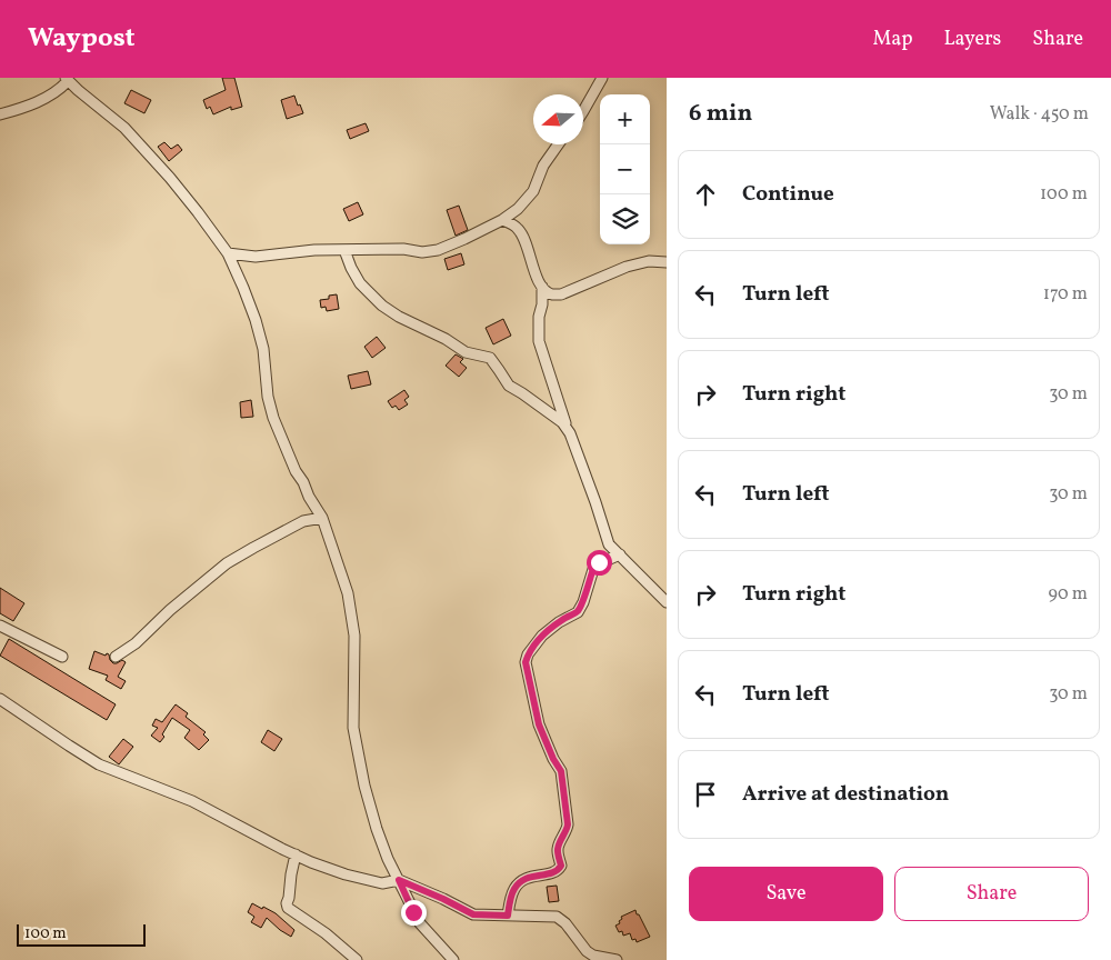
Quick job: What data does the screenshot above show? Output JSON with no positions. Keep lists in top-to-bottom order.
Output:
{
  "scale_bar": "100 m",
  "north": "left",
  "page": {
    "header": "Waypost",
    "nav": ["Map", "Layers", "Share"],
    "heading": ["6 min", "Walk · 450 m"],
    "map_buttons": ["+", "−"],
    "list": [
      ["Continue", "100 m"],
      ["Turn left", "170 m"],
      ["Turn right", "30 m"],
      ["Turn left", "30 m"],
      ["Turn right", "90 m"],
      ["Turn left", "30 m"],
      "Arrive at destination"
    ],
    "buttons": ["Save", "Share"],
    "scale": "100 m"
  }
}
